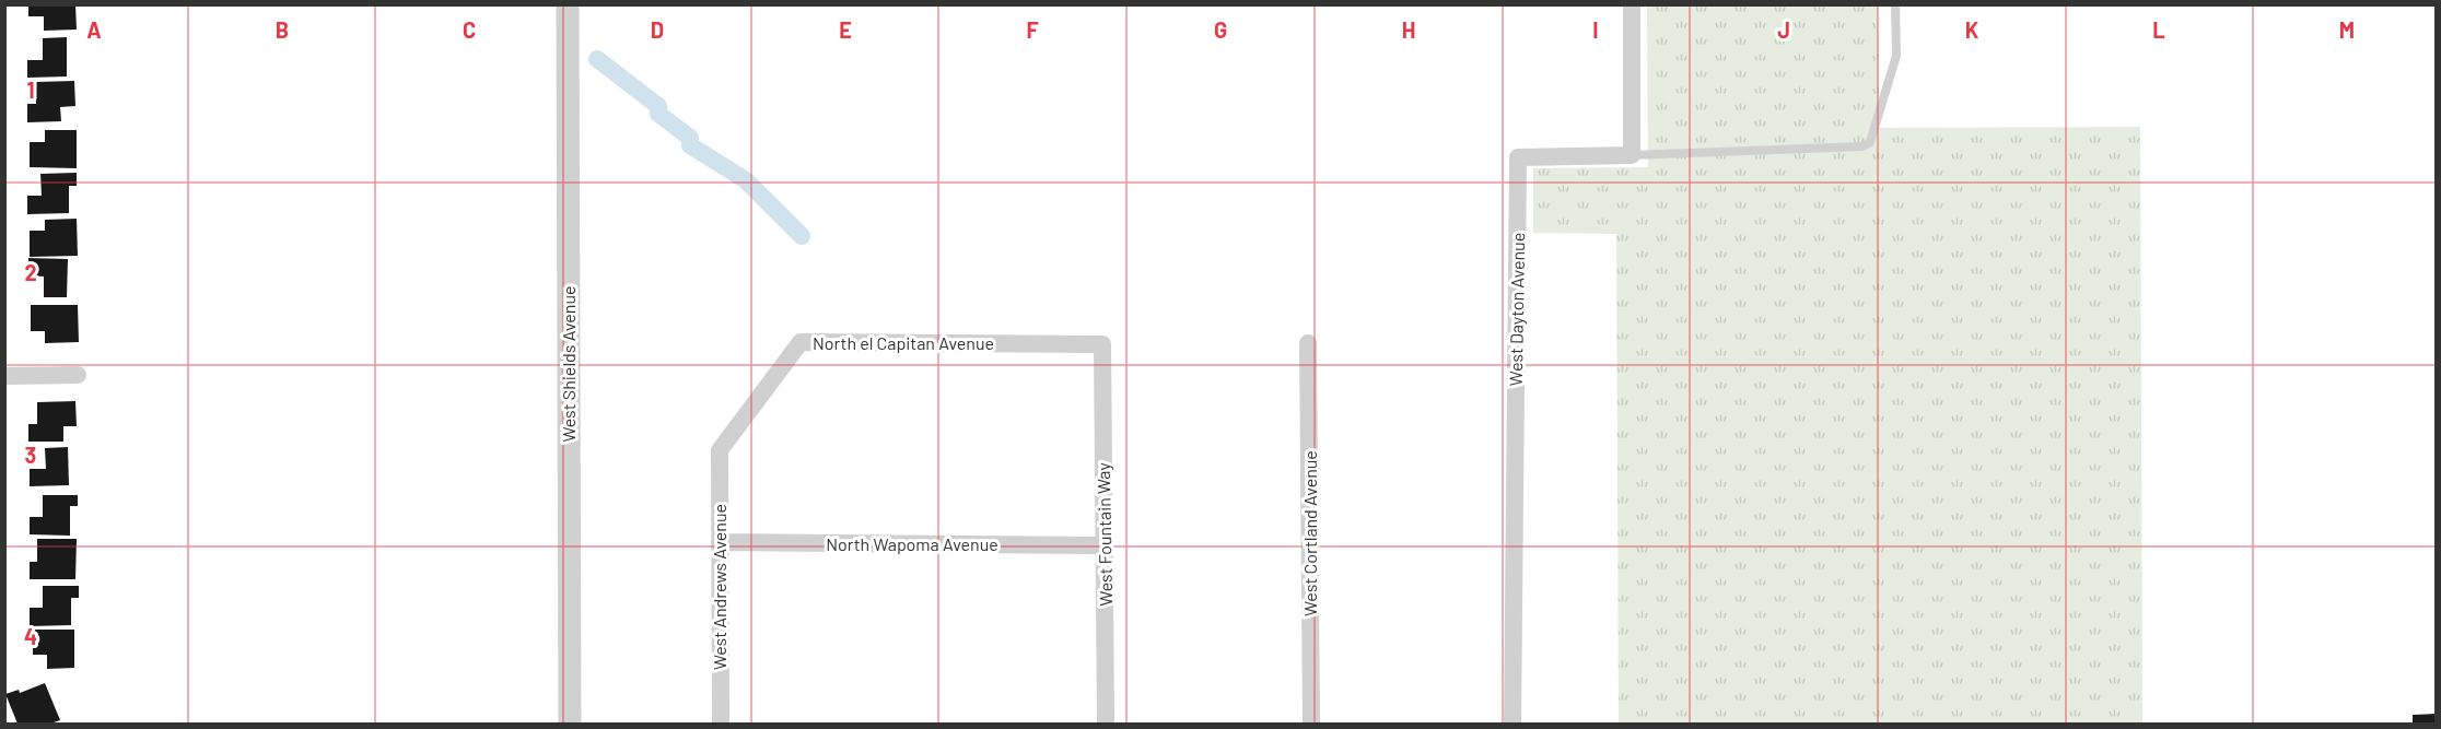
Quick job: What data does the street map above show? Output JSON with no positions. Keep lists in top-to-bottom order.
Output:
{
  "streets": {
    "street": [
      "West Dayton Avenue",
      "North el Capitan Avenue",
      "West Shields Avenue",
      "West Cortland Avenue",
      "West Fountain Way",
      "North Wapoma Avenue",
      "West Andrews Avenue"
    ]
  },
  "crossings": [
    ["North el Capitan Avenue", "West Fountain Way"],
    ["North el Capitan Avenue", "West Andrews Avenue"],
    ["West Fountain Way", "North Wapoma Avenue"],
    ["North Wapoma Avenue", "West Andrews Avenue"]
  ],
  "grid": {
    "columns": [
      "A",
      "B",
      "C",
      "D",
      "E",
      "F",
      "G",
      "H",
      "I",
      "J",
      "K",
      "L",
      "M"
    ],
    "rows": [
      "1",
      "2",
      "3",
      "4"
    ]
  }
}
